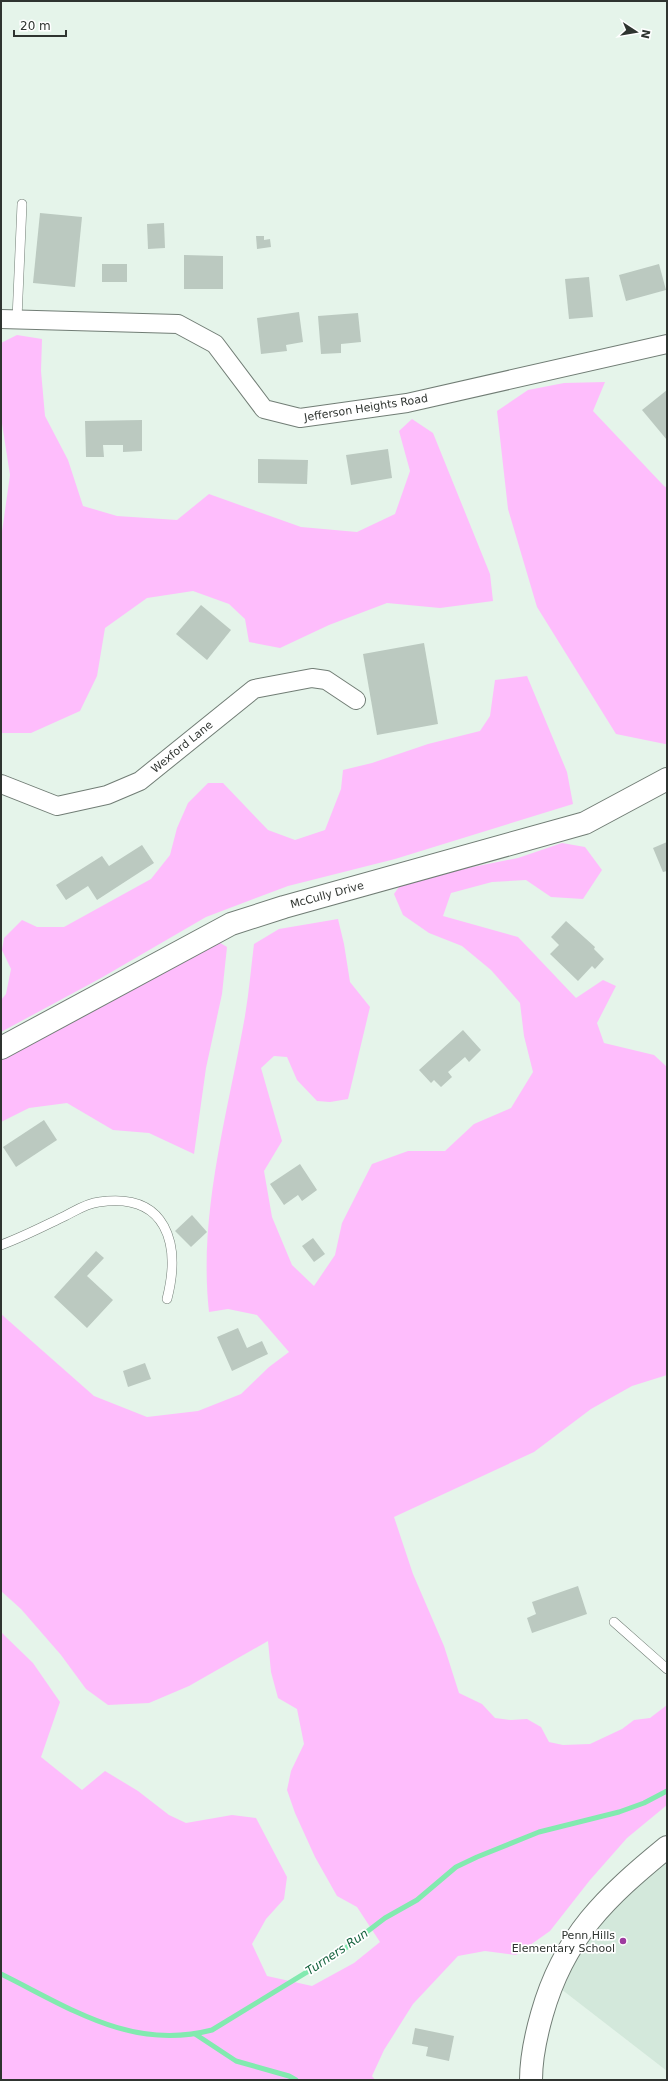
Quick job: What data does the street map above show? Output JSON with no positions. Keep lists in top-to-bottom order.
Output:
{
  "streets": {
    "street": ["Jefferson Heights Road", "Wexford Lane", "McCully Drive"]
  },
  "water": ["Turners Run"],
  "places": ["Penn Hills Elementary School"],
  "scale_bar": "20 m",
  "north": "right"
}
